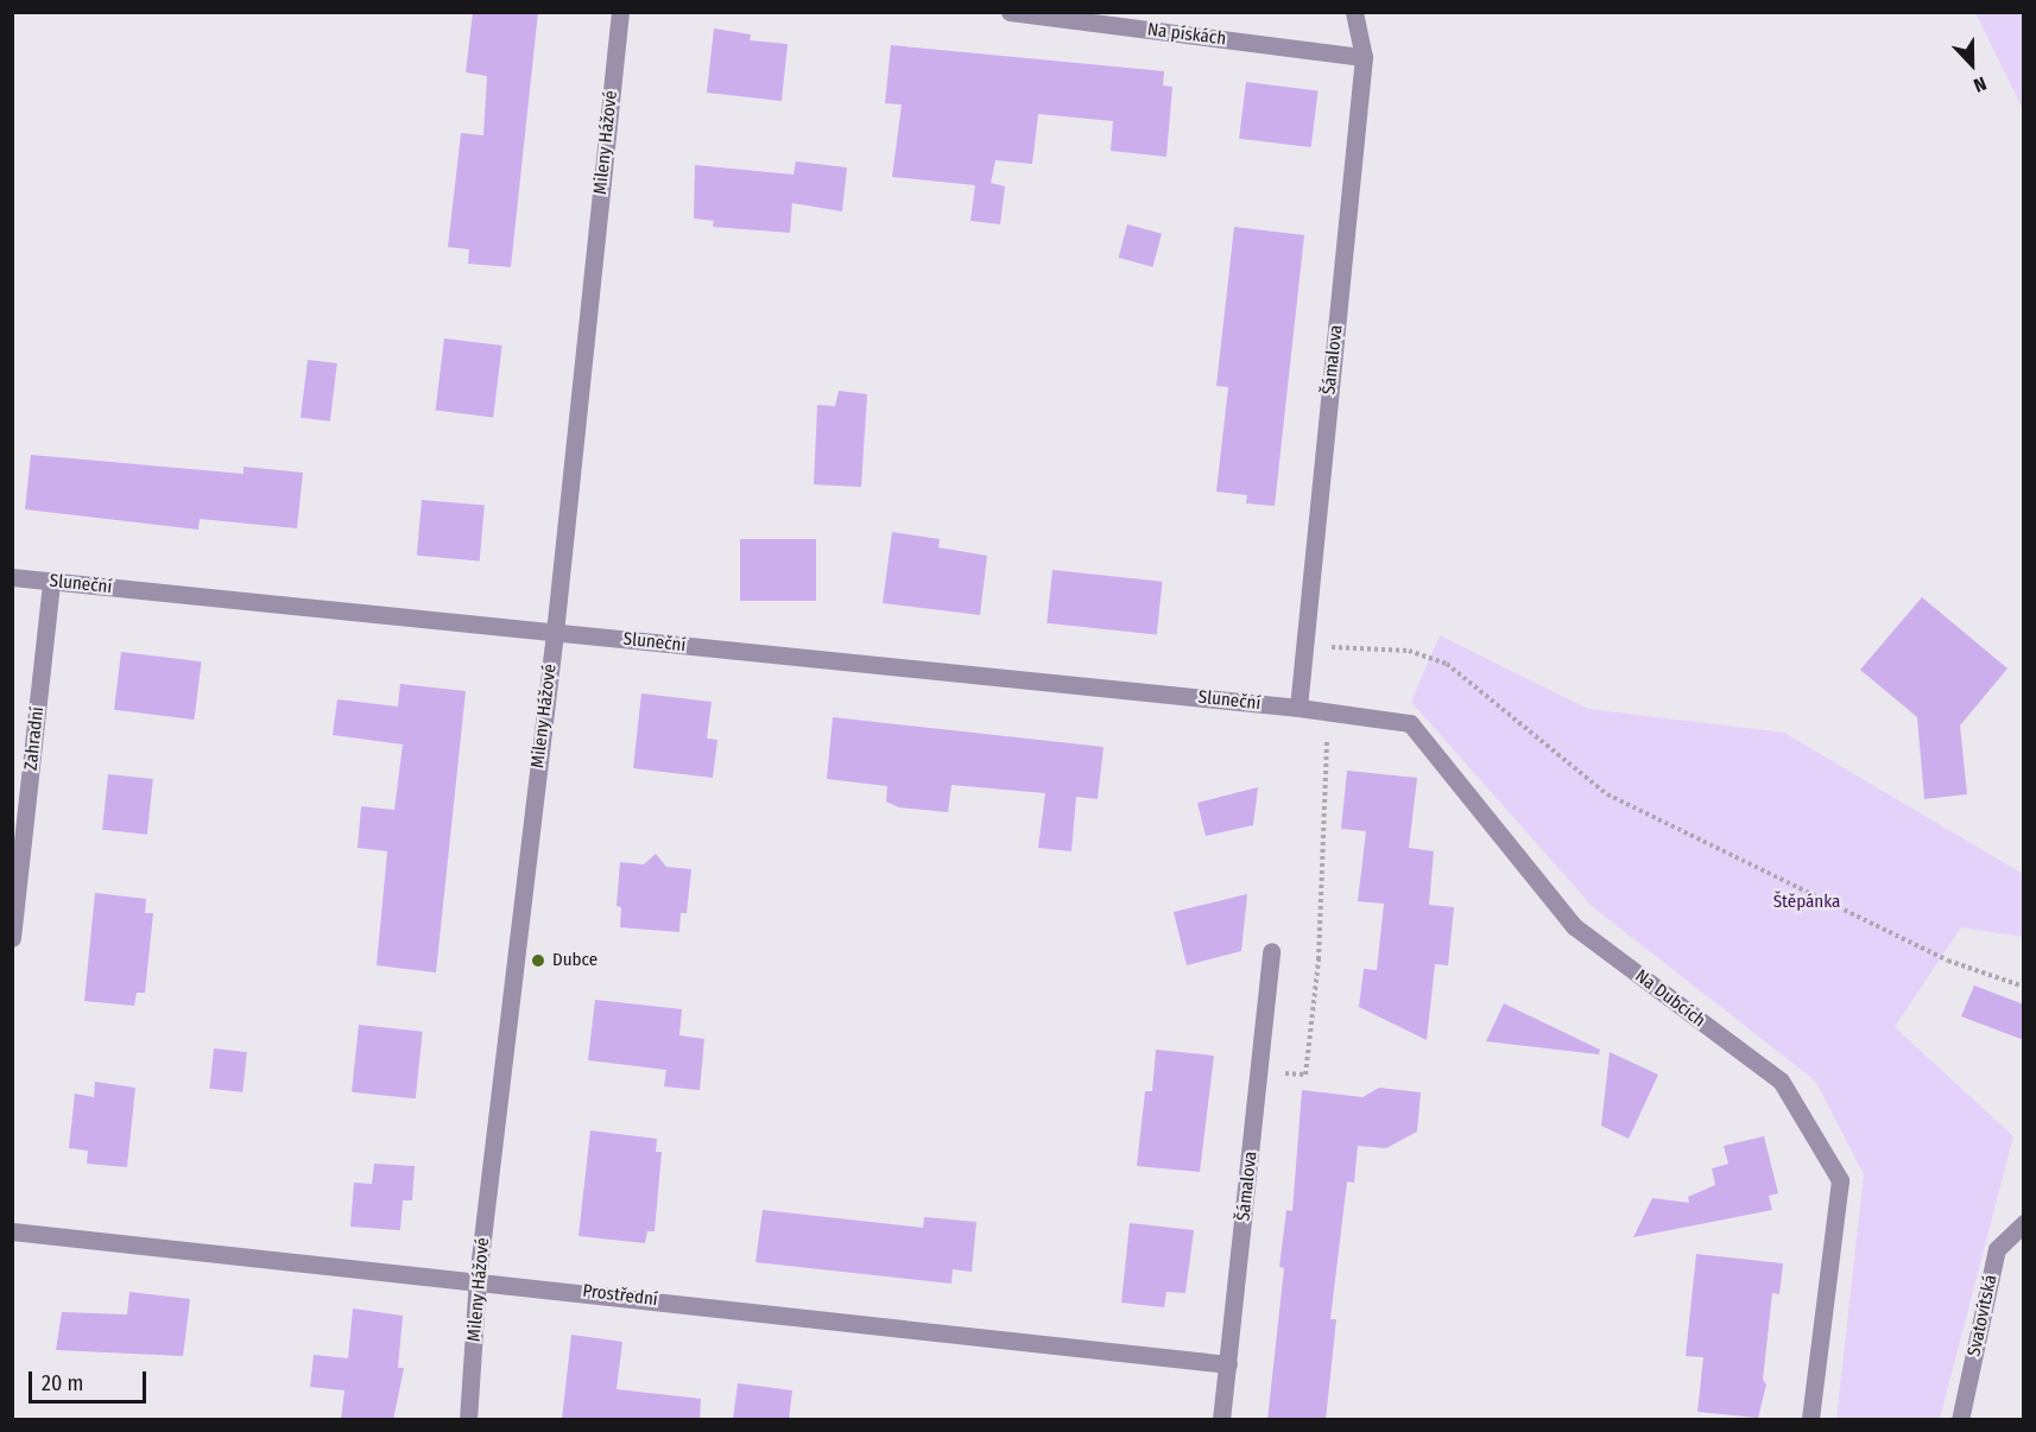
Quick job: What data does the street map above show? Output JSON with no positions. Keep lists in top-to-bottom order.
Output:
{
  "streets": {
    "street": [
      "Na pískách",
      "Mileny Hážové",
      "Šámalova",
      "Sluneční",
      "Zahradní",
      "Na Dubcích",
      "Prostřední",
      "Svatovítská"
    ]
  },
  "crossings": [
    ["Na pískách", "Šámalova"],
    ["Mileny Hážové", "Sluneční"],
    ["Mileny Hážové", "Prostřední"],
    ["Šámalova", "Sluneční"],
    ["Šámalova", "Na Dubcích"],
    ["Šámalova", "Prostřední"],
    ["Sluneční", "Zahradní"],
    ["Sluneční", "Na Dubcích"]
  ],
  "parks": ["Štěpánka"],
  "places": ["Dubce"],
  "scale_bar": "20 m",
  "north": "bottom"
}
